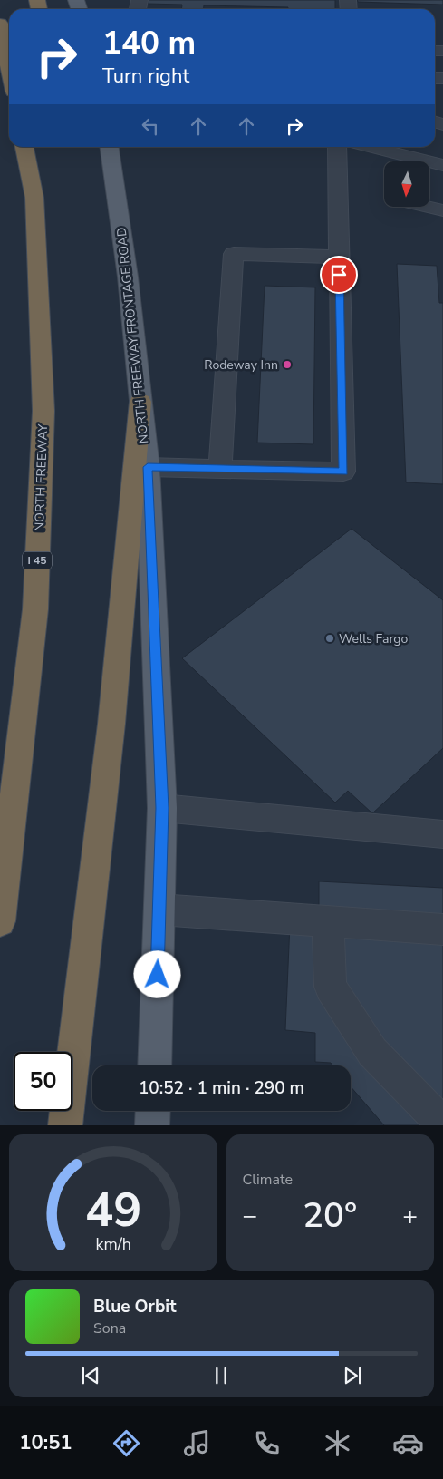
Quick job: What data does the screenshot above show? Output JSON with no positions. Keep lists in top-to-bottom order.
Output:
{
  "streets": {
    "highway": ["NORTH FREEWAY", "I 45"],
    "main road": ["NORTH FREEWAY FRONTAGE ROAD"]
  },
  "places": ["Rodeway Inn", "Wells Fargo"],
  "north": "bottom",
  "page": {
    "turn": ["140 m", "Turn right"],
    "limit": "50",
    "trip": "10:52 · 1 min · 290 m",
    "tile": "Climate",
    "heat": ["−", "20°", "+"],
    "song": ["Blue Orbit", "Sona"],
    "tabs": "10:51",
    "gauge": ["49", "km/h"]
  }
}
